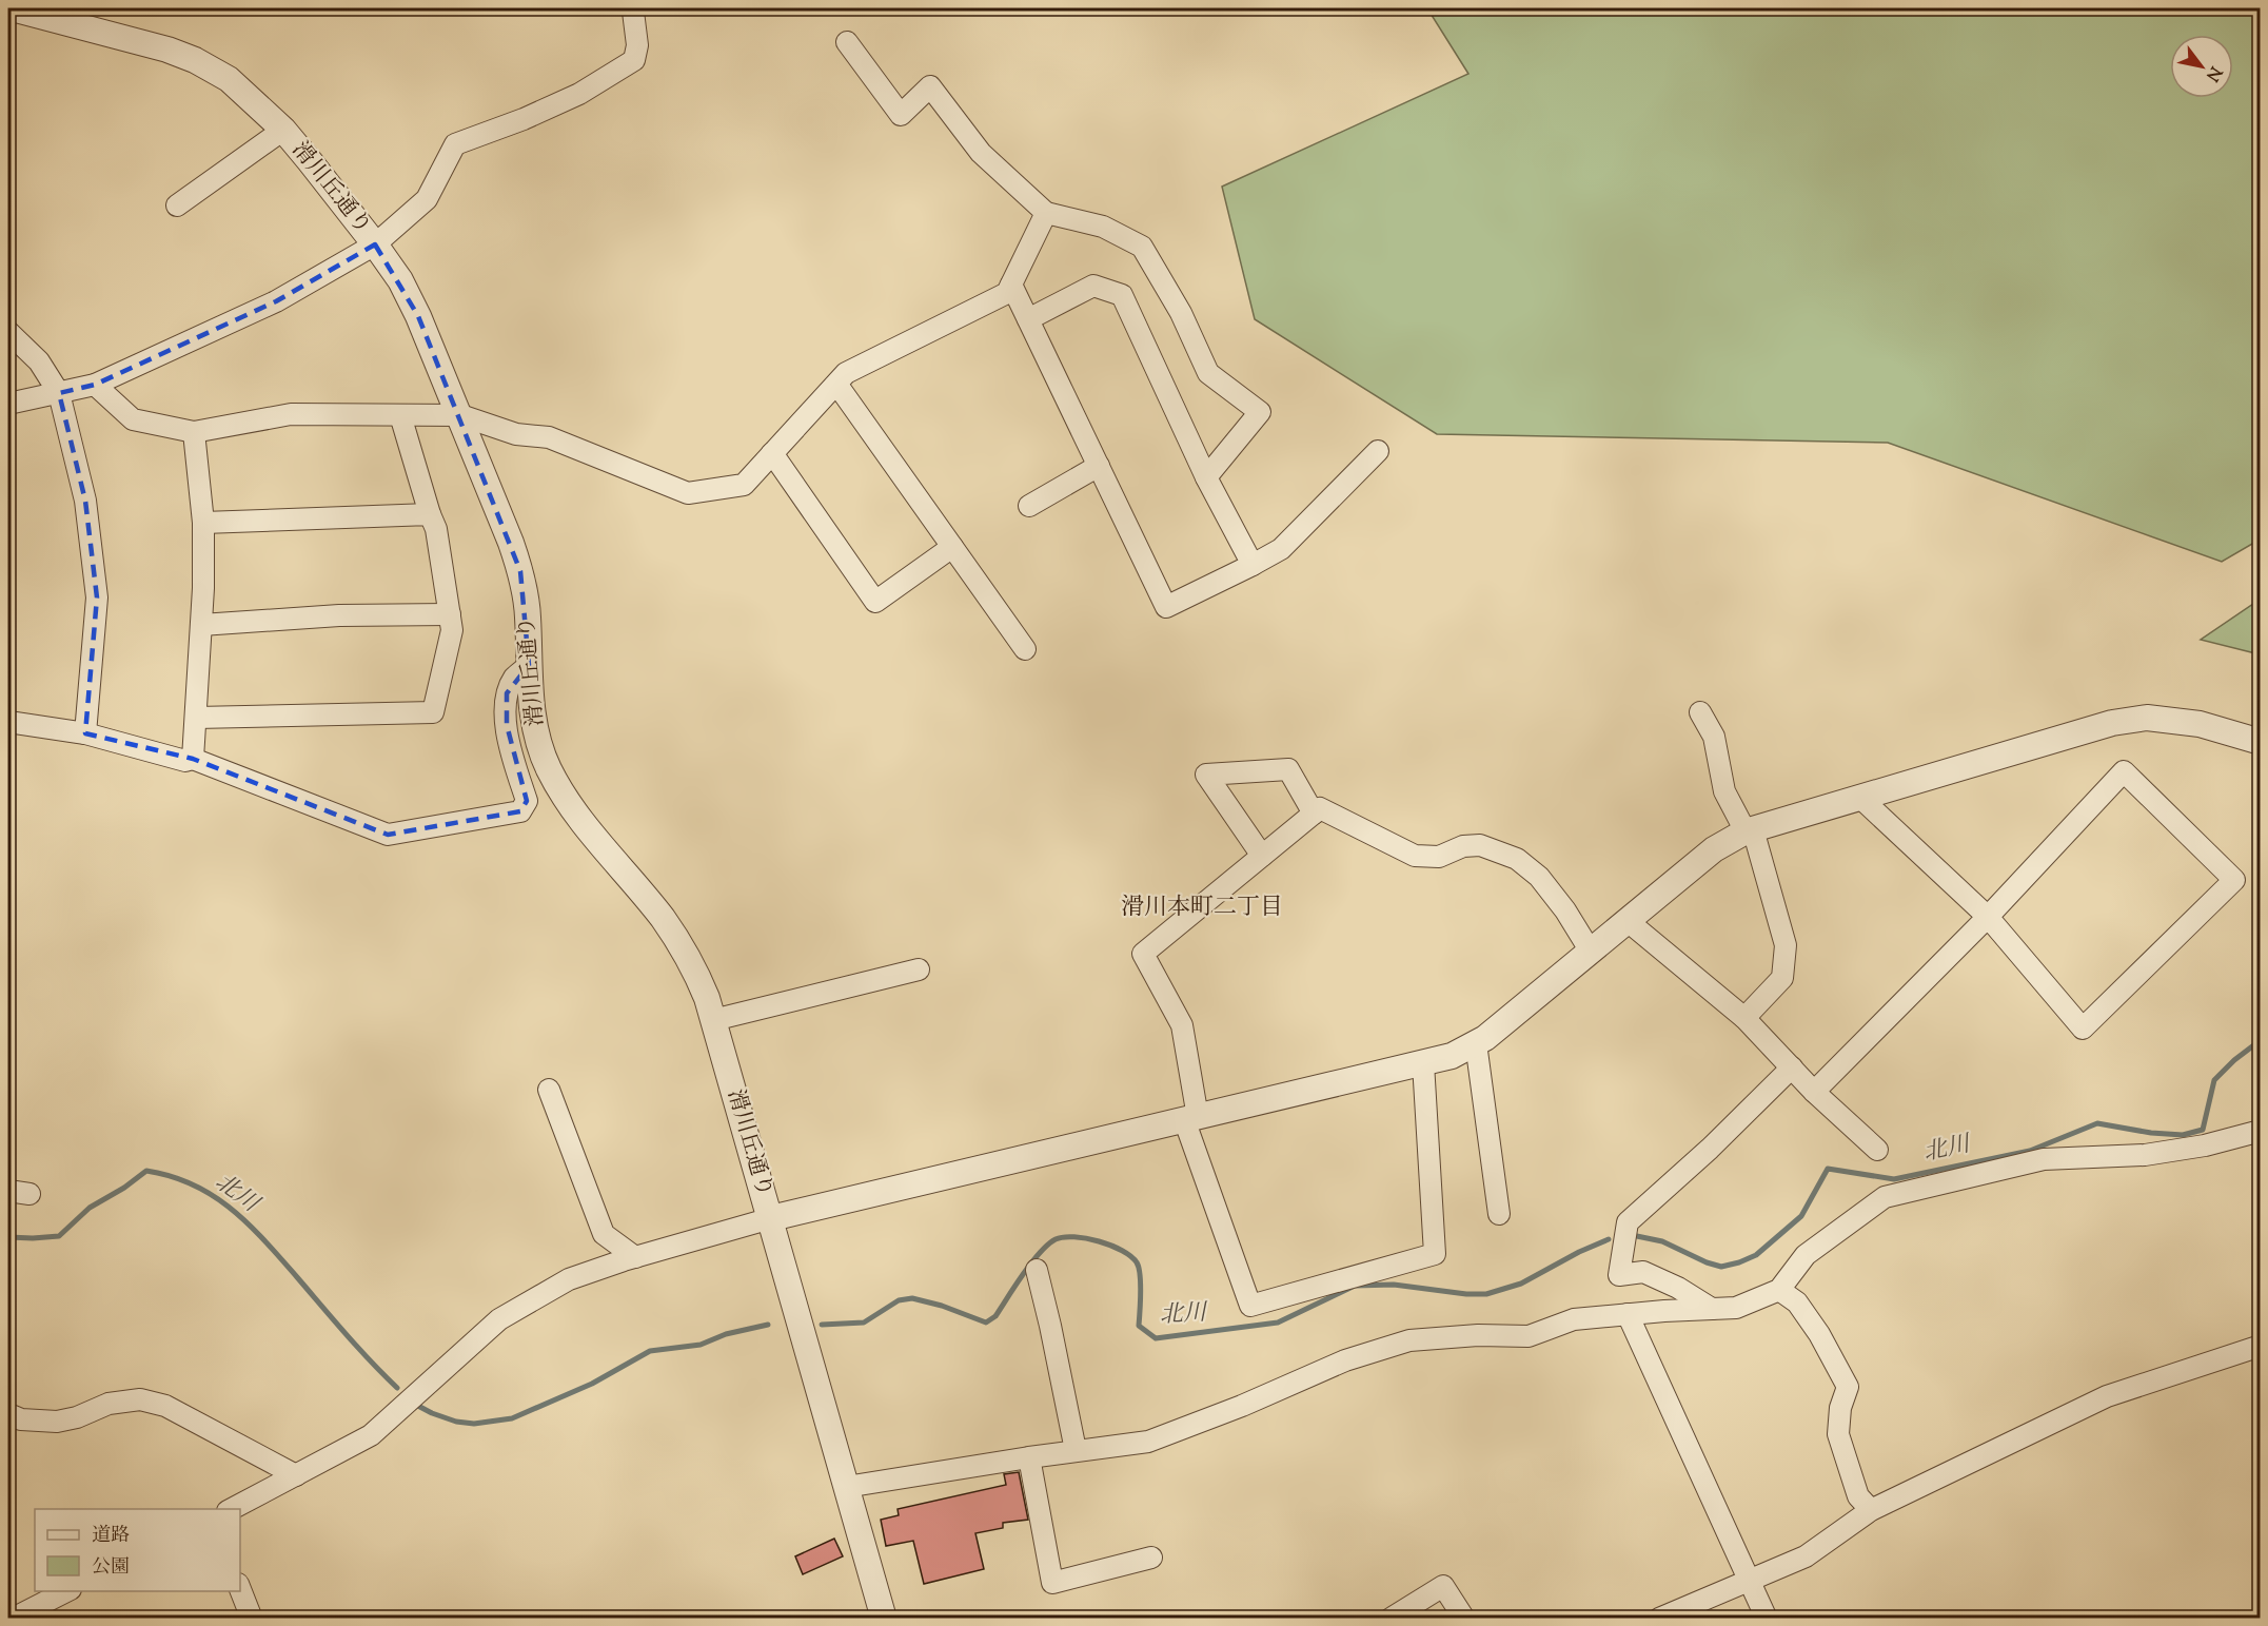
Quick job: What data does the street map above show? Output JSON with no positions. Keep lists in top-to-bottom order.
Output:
{
  "streets": {
    "street": ["滑川丘通り"]
  },
  "districts": ["滑川本町二丁目"],
  "water": ["北川"],
  "legend": ["道路", "公園"],
  "north": "bottom right"
}
